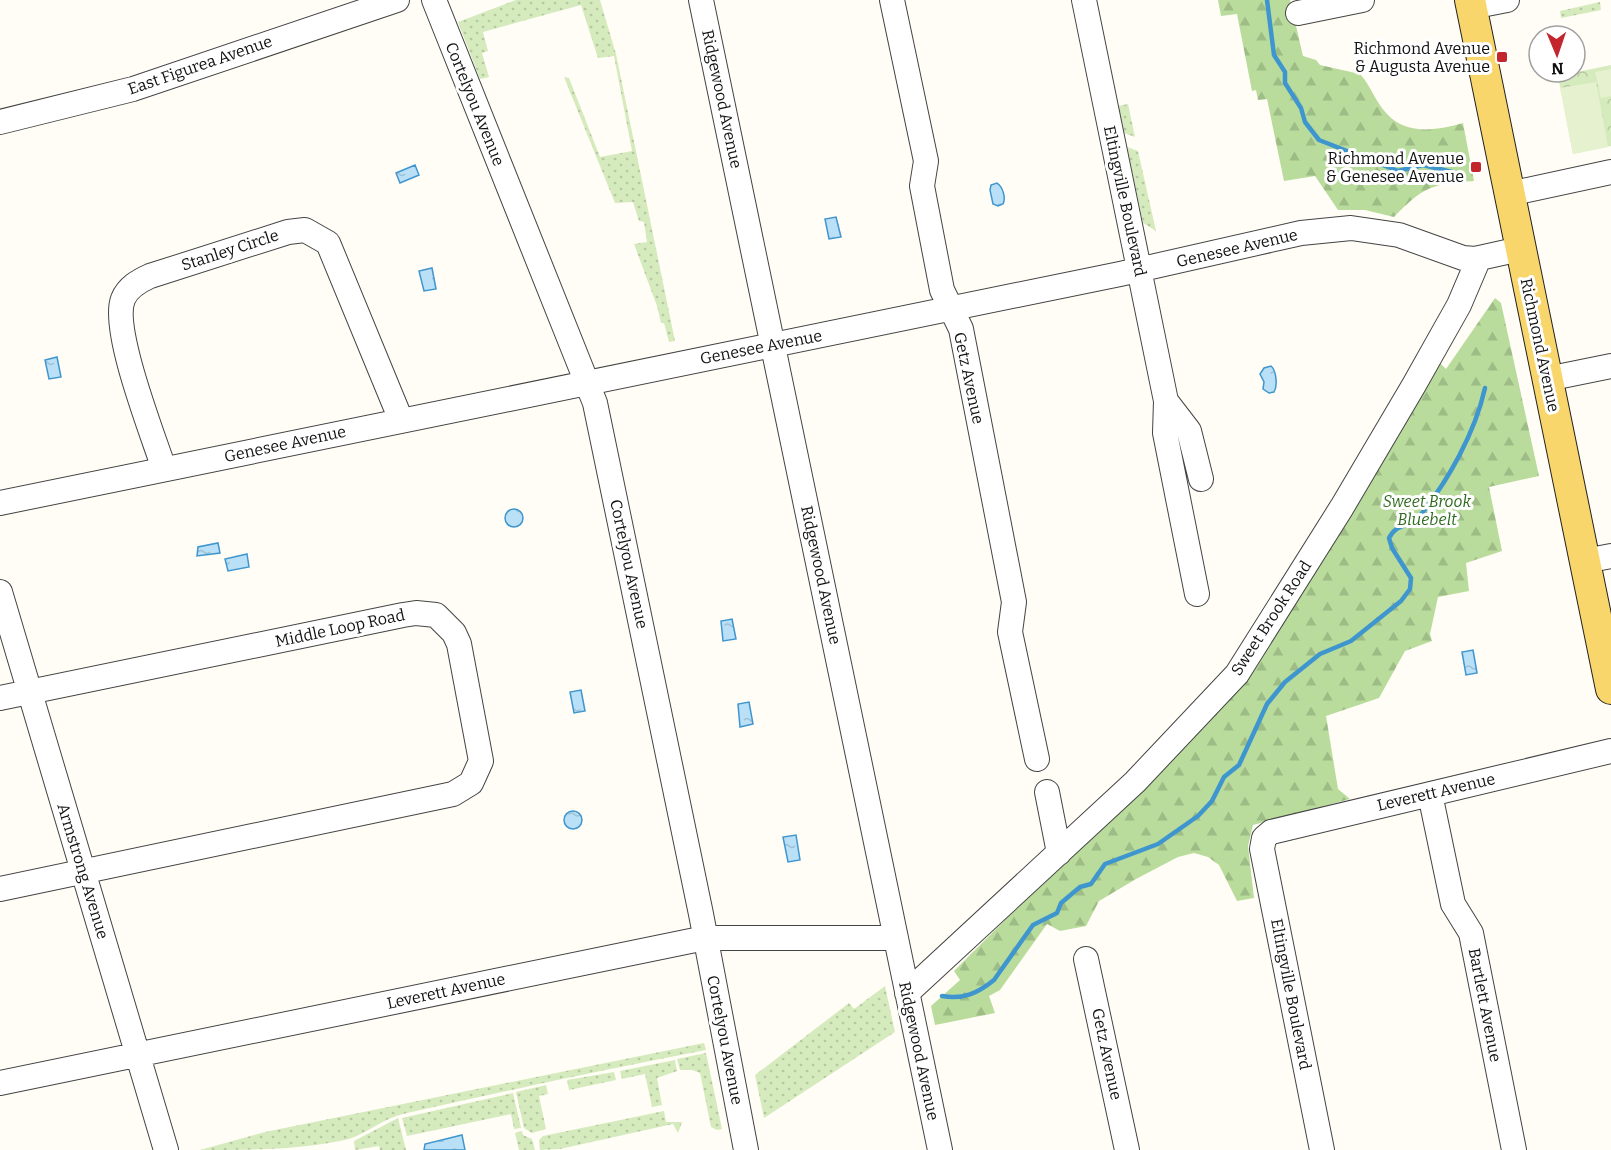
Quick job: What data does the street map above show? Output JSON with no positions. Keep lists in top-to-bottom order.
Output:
{
  "streets": {
    "main road": ["Richmond Avenue"],
    "street": [
      "East Figurea Avenue",
      "Ridgewood Avenue",
      "Cortelyou Avenue",
      "Eltingville Boulevard",
      "Genesee Avenue",
      "Stanley Circle",
      "Getz Avenue",
      "Sweet Brook Road",
      "Middle Loop Road",
      "Leverett Avenue",
      "Armstrong Avenue",
      "Bartlett Avenue"
    ]
  },
  "crossings": [
    ["Ridgewood Avenue", "Genesee Avenue"],
    ["Ridgewood Avenue", "Sweet Brook Road"],
    ["Ridgewood Avenue", "Leverett Avenue"],
    ["Cortelyou Avenue", "Genesee Avenue"],
    ["Cortelyou Avenue", "Leverett Avenue"],
    ["Eltingville Boulevard", "Genesee Avenue"],
    ["Eltingville Boulevard", "Leverett Avenue"],
    ["Genesee Avenue", "Stanley Circle"],
    ["Genesee Avenue", "Richmond Avenue"],
    ["Genesee Avenue", "Getz Avenue"],
    ["Genesee Avenue", "Sweet Brook Road"],
    ["Middle Loop Road", "Armstrong Avenue"],
    ["Leverett Avenue", "Armstrong Avenue"],
    ["Leverett Avenue", "Bartlett Avenue"]
  ],
  "parks": ["Sweet Brook Bluebelt"],
  "places": {
    "transit": ["Richmond Avenue & Augusta Avenue", "Richmond Avenue & Genesee Avenue"]
  },
  "north": "bottom"
}
